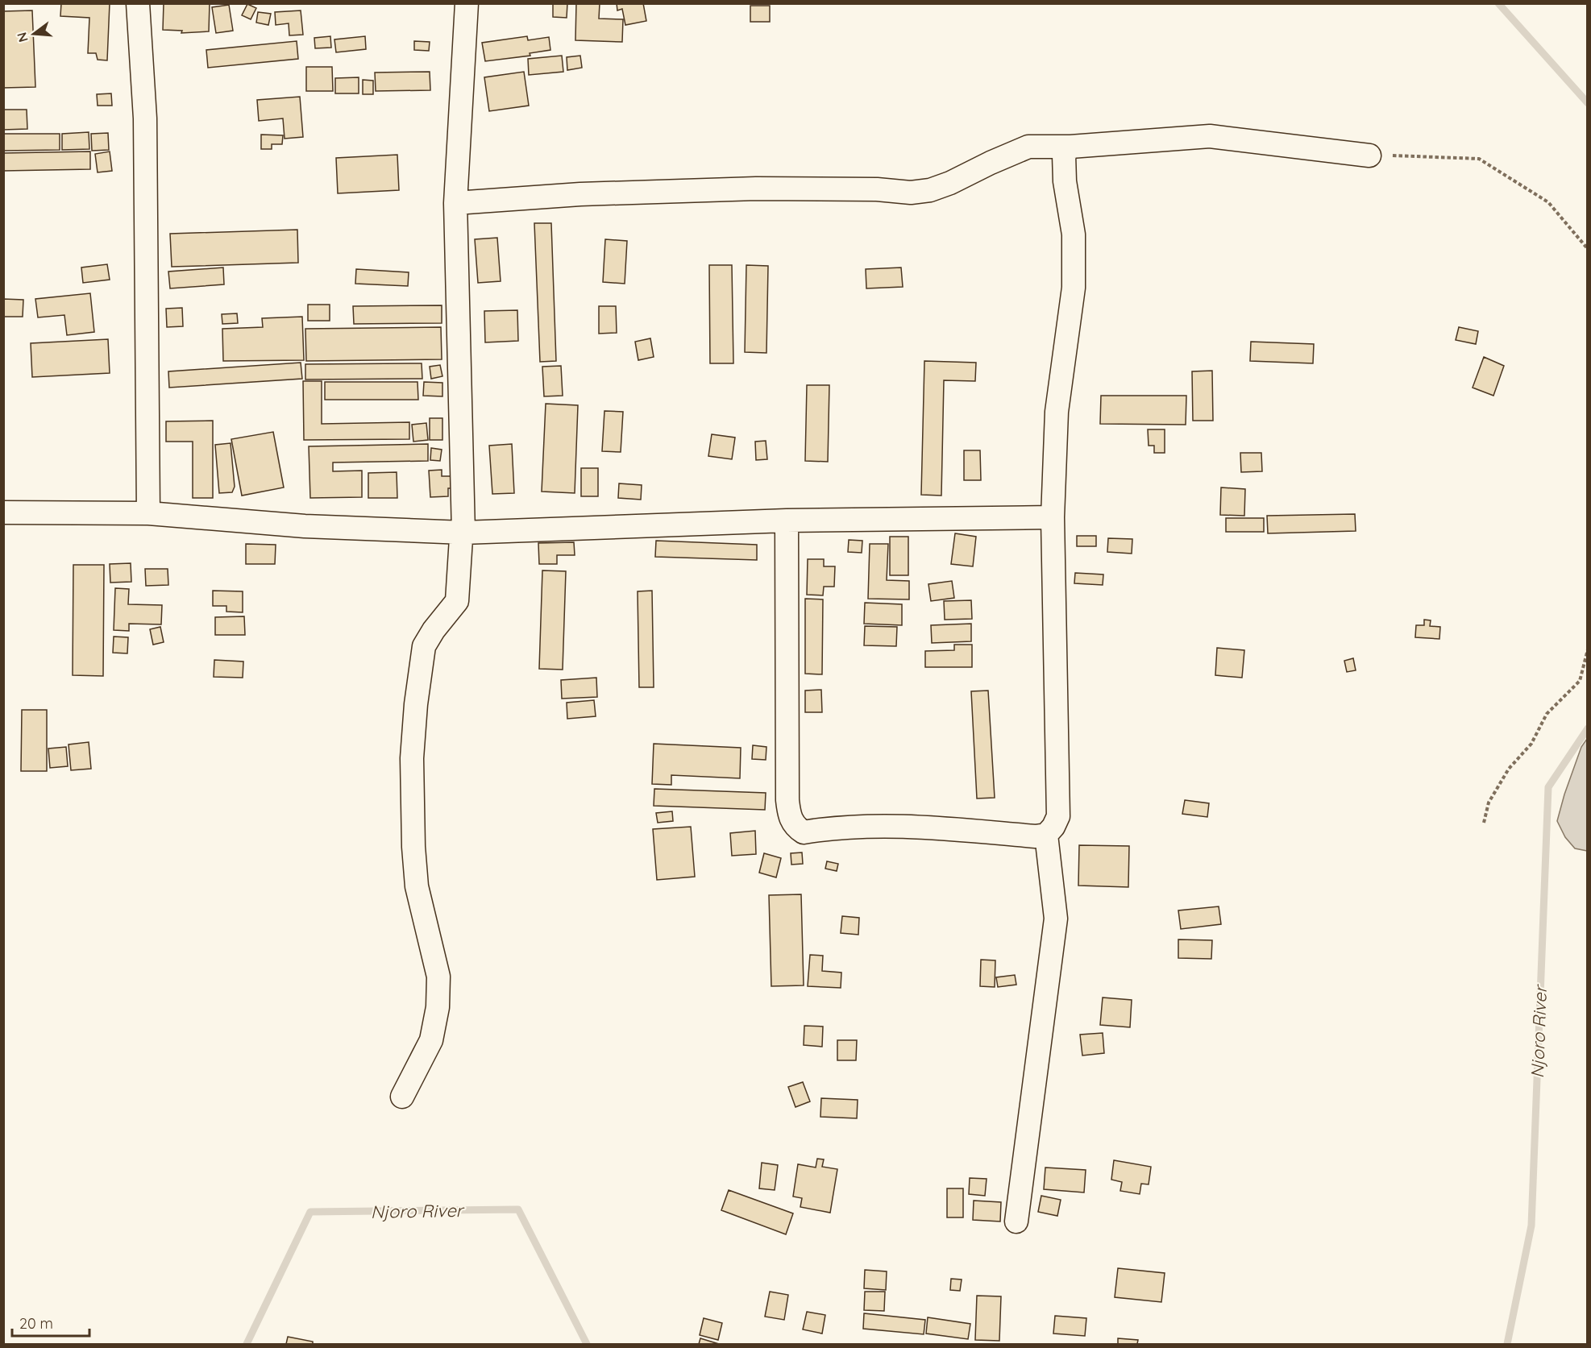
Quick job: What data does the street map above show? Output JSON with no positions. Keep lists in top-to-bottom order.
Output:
{
  "water": ["Njoro River"],
  "scale_bar": "20 m",
  "north": "left"
}
